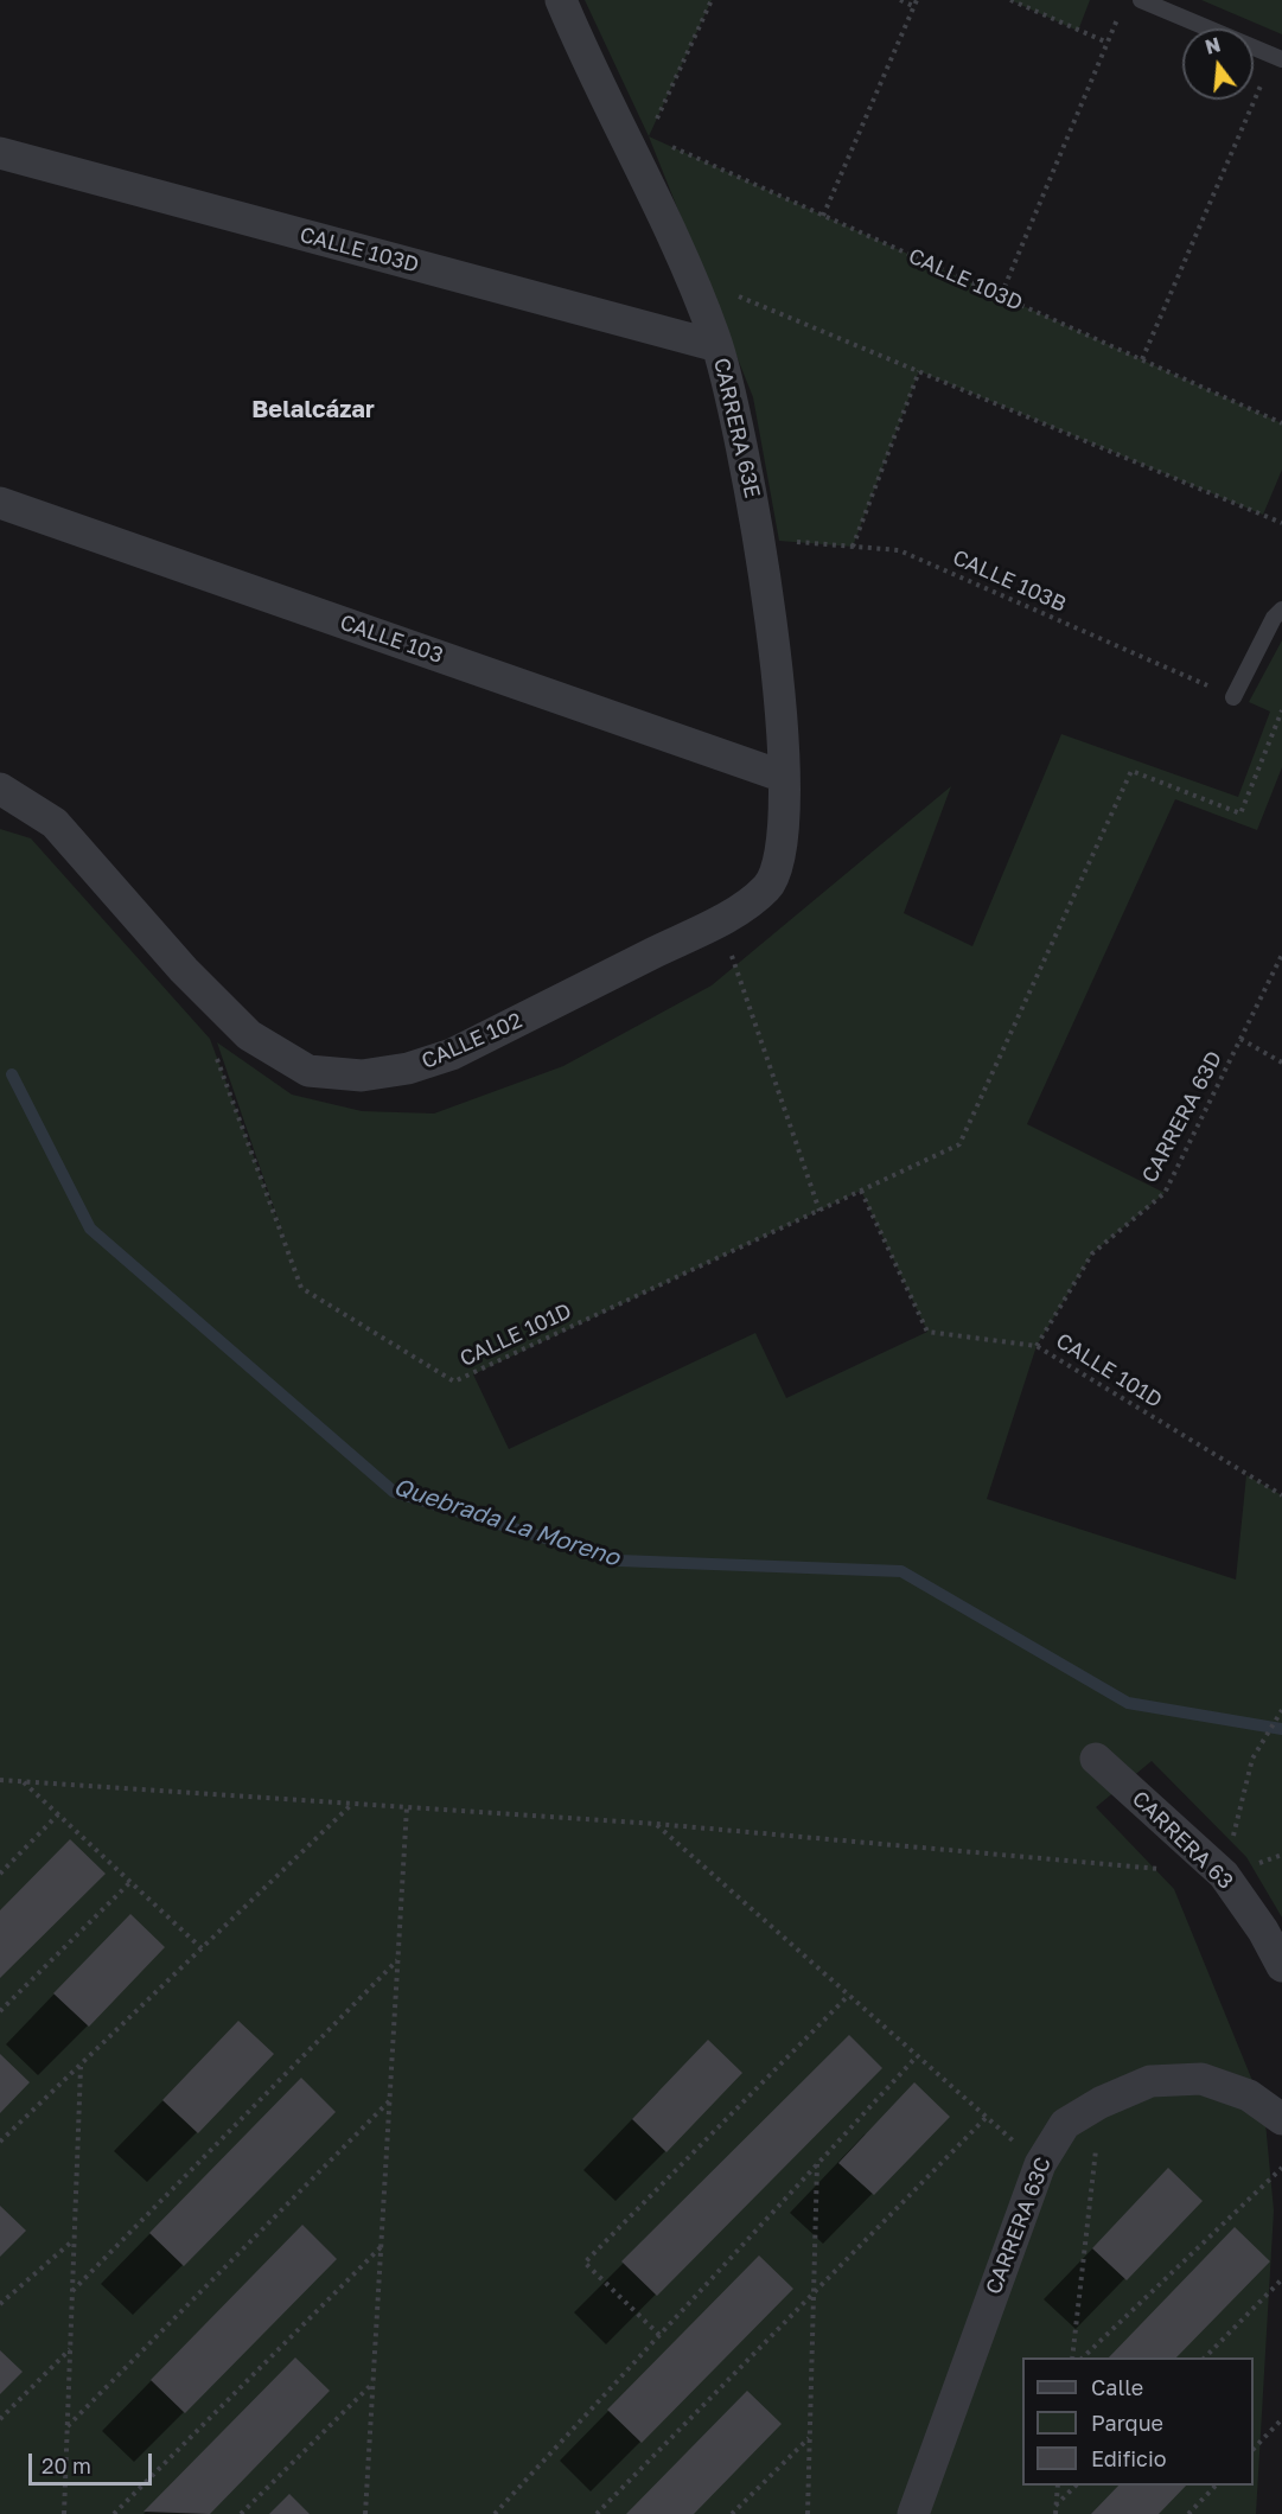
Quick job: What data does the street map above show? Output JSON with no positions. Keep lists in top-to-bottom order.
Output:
{
  "streets": {
    "street": [
      "CALLE 103D",
      "CARRERA 63E",
      "CALLE 103",
      "CALLE 102",
      "CARRERA 63",
      "CARRERA 63C"
    ],
    "path": ["CALLE 103B", "CARRERA 63D", "CALLE 101D"]
  },
  "crossings": [
    ["CALLE 103D", "CARRERA 63E"],
    ["CARRERA 63E", "CALLE 103B"],
    ["CARRERA 63E", "CALLE 103"],
    ["CARRERA 63E", "CALLE 102"],
    ["CARRERA 63D", "CALLE 101D"]
  ],
  "districts": ["Belalcázar"],
  "water": ["Quebrada La Moreno"],
  "legend": ["Calle", "Parque", "Edificio"],
  "scale_bar": "20 m",
  "north": "top"
}
